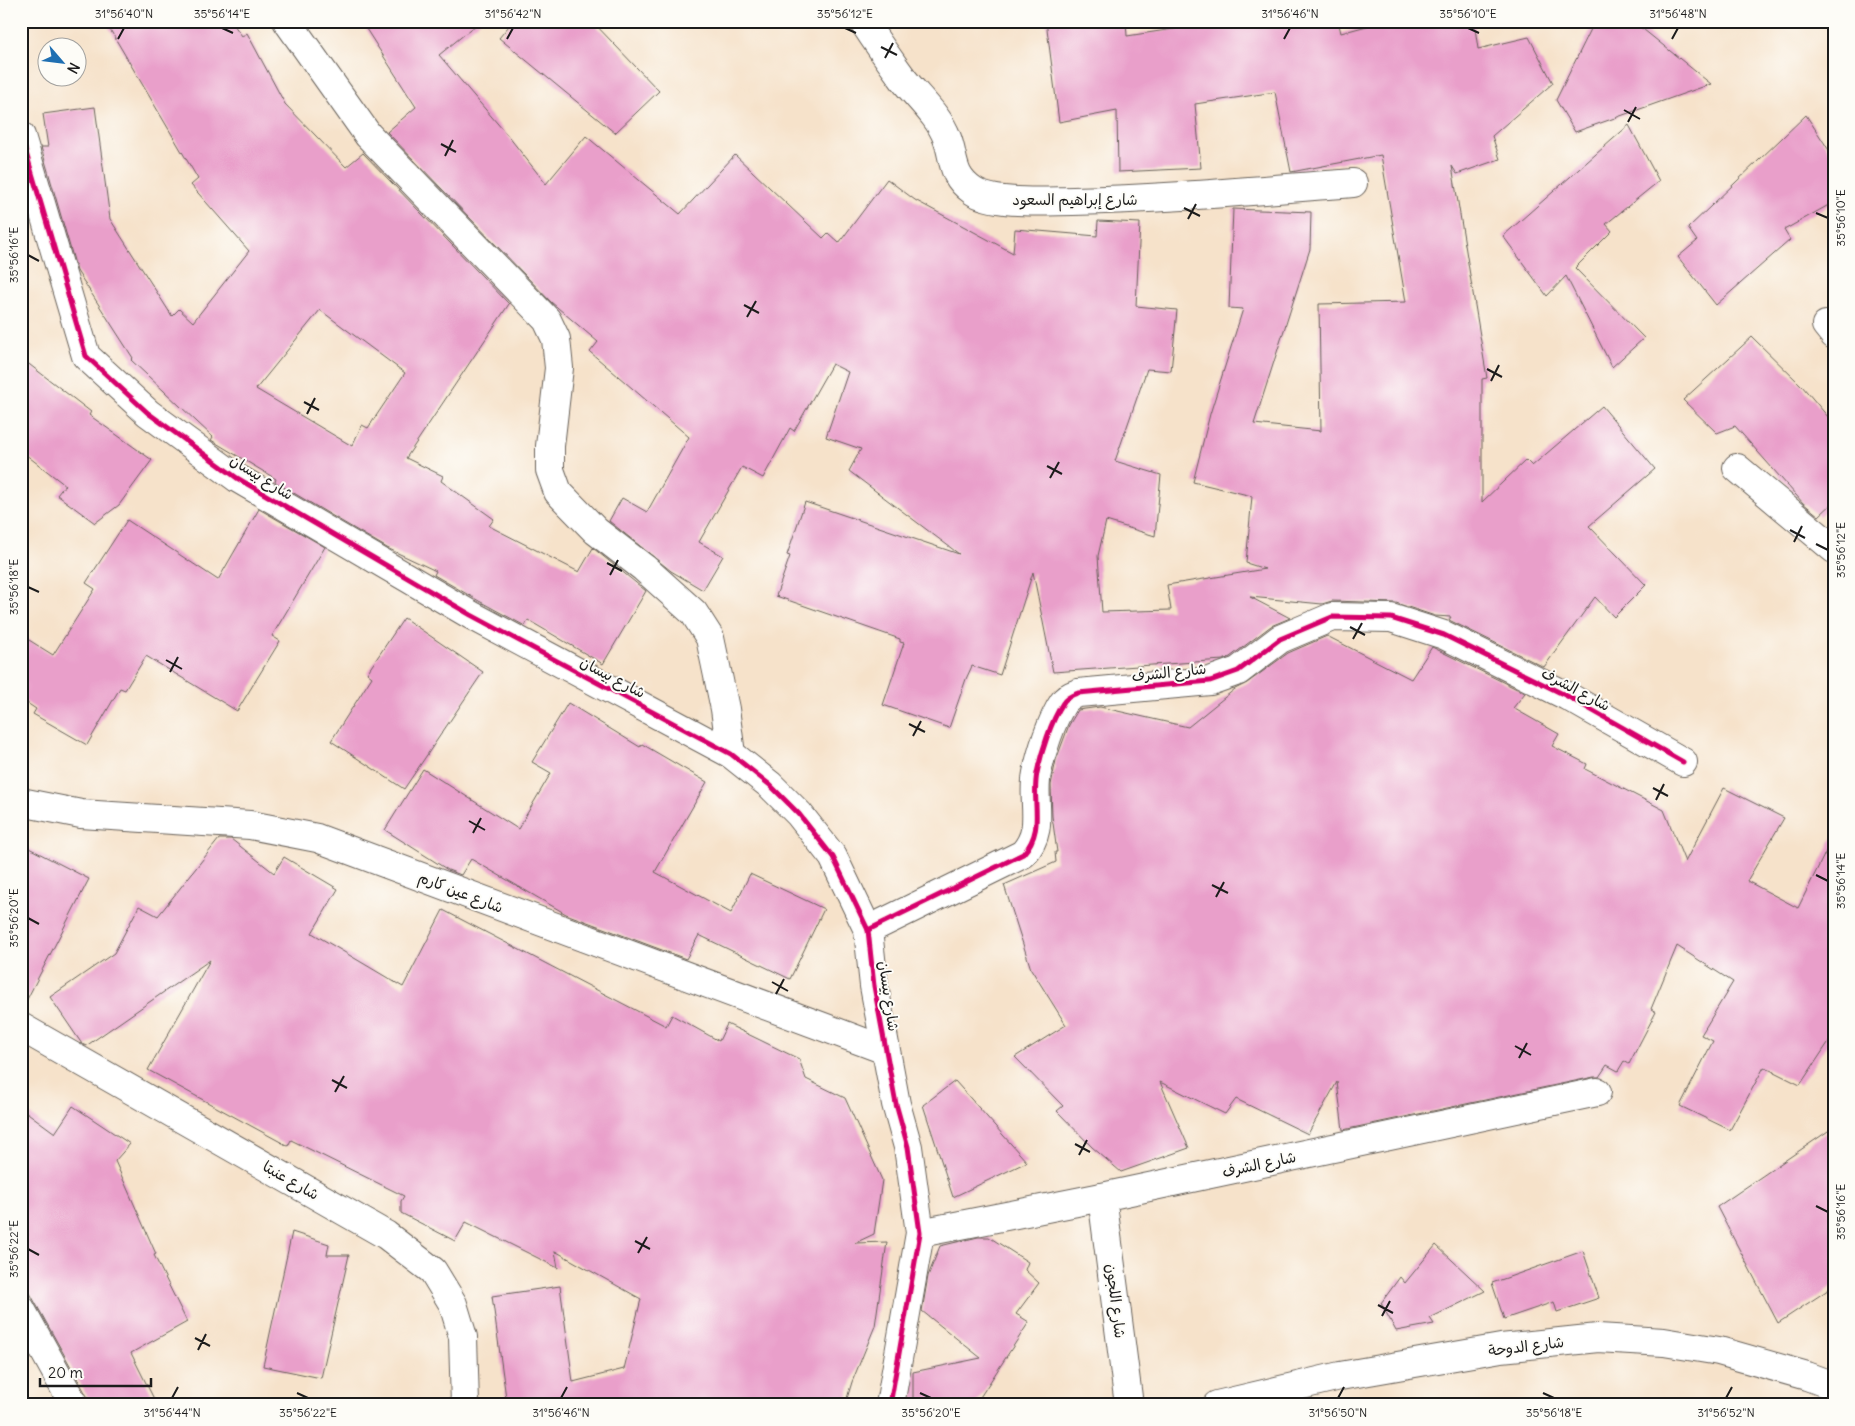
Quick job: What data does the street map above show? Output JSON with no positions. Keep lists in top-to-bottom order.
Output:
{
  "streets": {
    "street": [
      "شارع إبراهيم السعود",
      "شارع بيسان",
      "شارع الشرف",
      "شارع عين كارم",
      "شارع عنبتا",
      "شارع اللجون",
      "شارع الدوحة"
    ]
  },
  "crossings": [
    ["شارع بيسان", "شارع الشرف"],
    ["شارع بيسان", "شارع عين كارم"],
    ["شارع الشرف", "شارع اللجون"]
  ],
  "scale_bar": "20 m",
  "north": "bottom right",
  "coordinates": [
    "31°56'40\"N",
    "35°56'14\"E",
    "31°56'42\"N",
    "35°56'12\"E",
    "31°56'46\"N",
    "35°56'10\"E",
    "31°56'48\"N",
    "35°56'16\"E",
    "35°56'18\"E",
    "35°56'20\"E",
    "35°56'22\"E",
    "31°56'44\"N",
    "31°56'50\"N",
    "31°56'52\"N"
  ]
}
